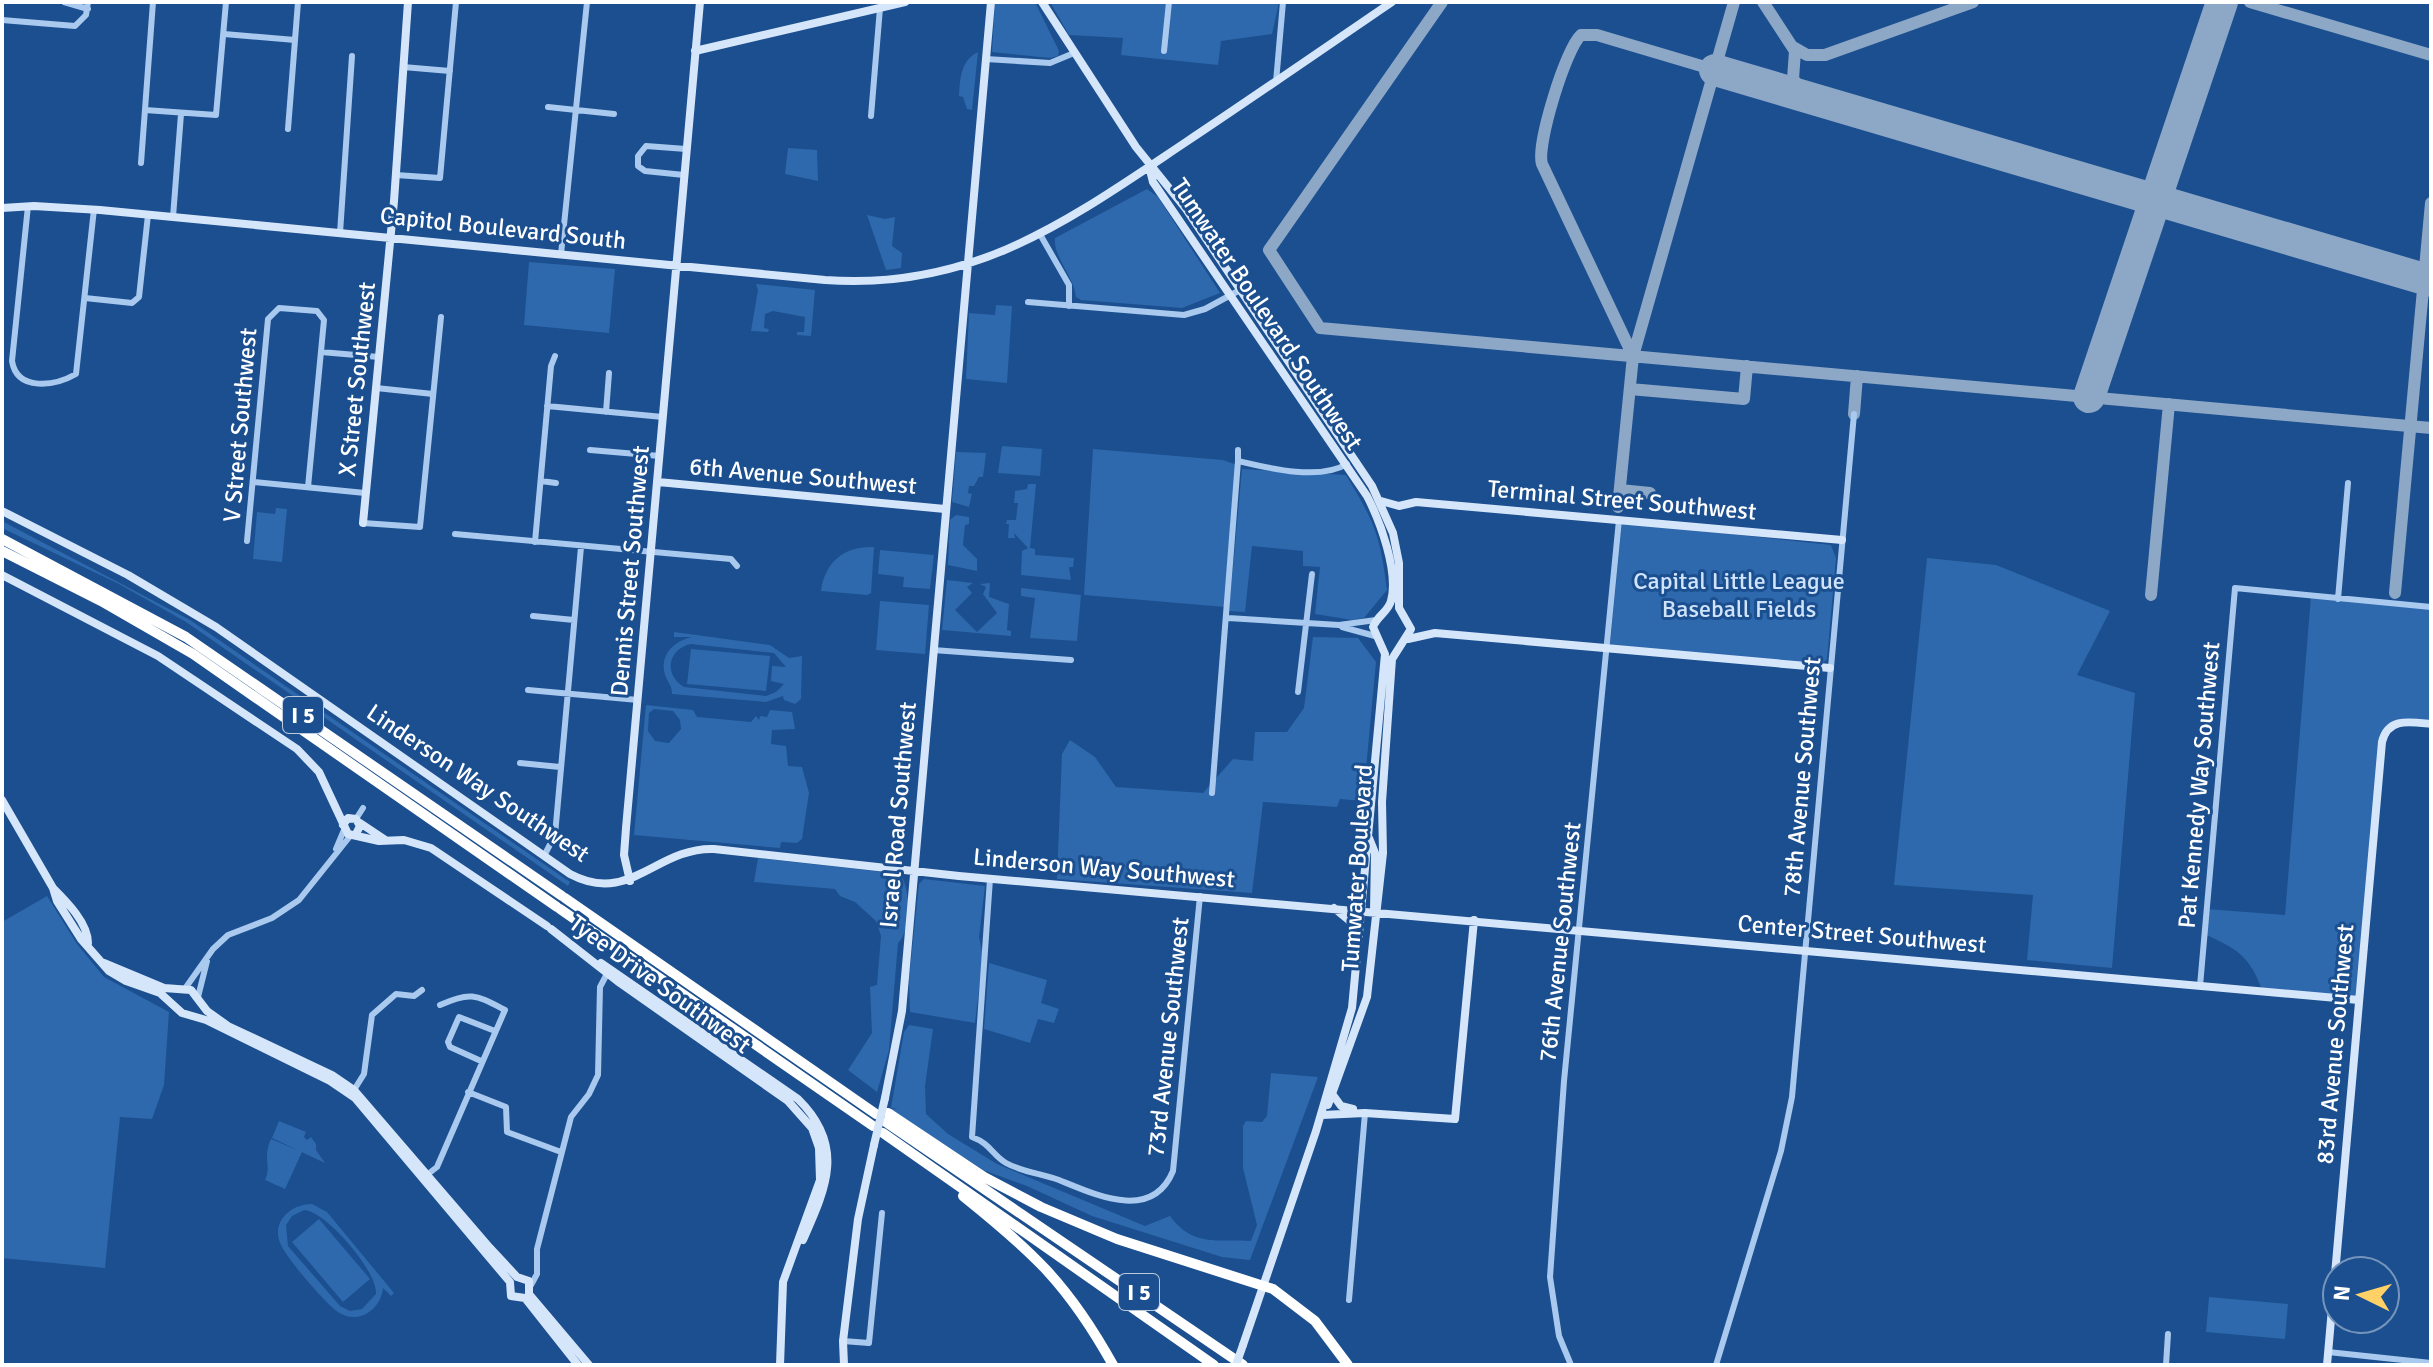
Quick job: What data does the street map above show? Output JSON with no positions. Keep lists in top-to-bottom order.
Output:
{
  "streets": {
    "highway": ["I 5"],
    "street": [
      "Capitol Boulevard South",
      "Tumwater Boulevard Southwest",
      "X Street Southwest",
      "V Street Southwest",
      "6th Avenue Southwest",
      "Terminal Street Southwest",
      "Dennis Street Southwest",
      "78th Avenue Southwest",
      "Linderson Way Southwest",
      "Pat Kennedy Way Southwest",
      "Israel Road Southwest",
      "Tumwater Boulevard",
      "Center Street Southwest",
      "76th Avenue Southwest",
      "Tyee Drive Southwest",
      "73rd Avenue Southwest",
      "83rd Avenue Southwest"
    ]
  },
  "crossings": [
    ["Capitol Boulevard South", "Tumwater Boulevard Southwest"],
    ["Capitol Boulevard South", "X Street Southwest"],
    ["Capitol Boulevard South", "Dennis Street Southwest"],
    ["Capitol Boulevard South", "Israel Road Southwest"],
    ["Tumwater Boulevard Southwest", "Terminal Street Southwest"],
    ["6th Avenue Southwest", "Dennis Street Southwest"],
    ["6th Avenue Southwest", "Israel Road Southwest"],
    ["Terminal Street Southwest", "78th Avenue Southwest"],
    ["Terminal Street Southwest", "76th Avenue Southwest"],
    ["Dennis Street Southwest", "Linderson Way Southwest"],
    ["I 5", "Israel Road Southwest"],
    ["I 5", "Tumwater Boulevard"],
    ["78th Avenue Southwest", "Center Street Southwest"],
    ["Linderson Way Southwest", "Israel Road Southwest"],
    ["Linderson Way Southwest", "Tumwater Boulevard"],
    ["Linderson Way Southwest", "Center Street Southwest"],
    ["Linderson Way Southwest", "73rd Avenue Southwest"],
    ["Pat Kennedy Way Southwest", "Center Street Southwest"],
    ["Tumwater Boulevard", "Center Street Southwest"],
    ["Center Street Southwest", "76th Avenue Southwest"],
    ["Center Street Southwest", "83rd Avenue Southwest"]
  ],
  "parks": ["Capital Little League Baseball Fields"],
  "north": "left"
}
